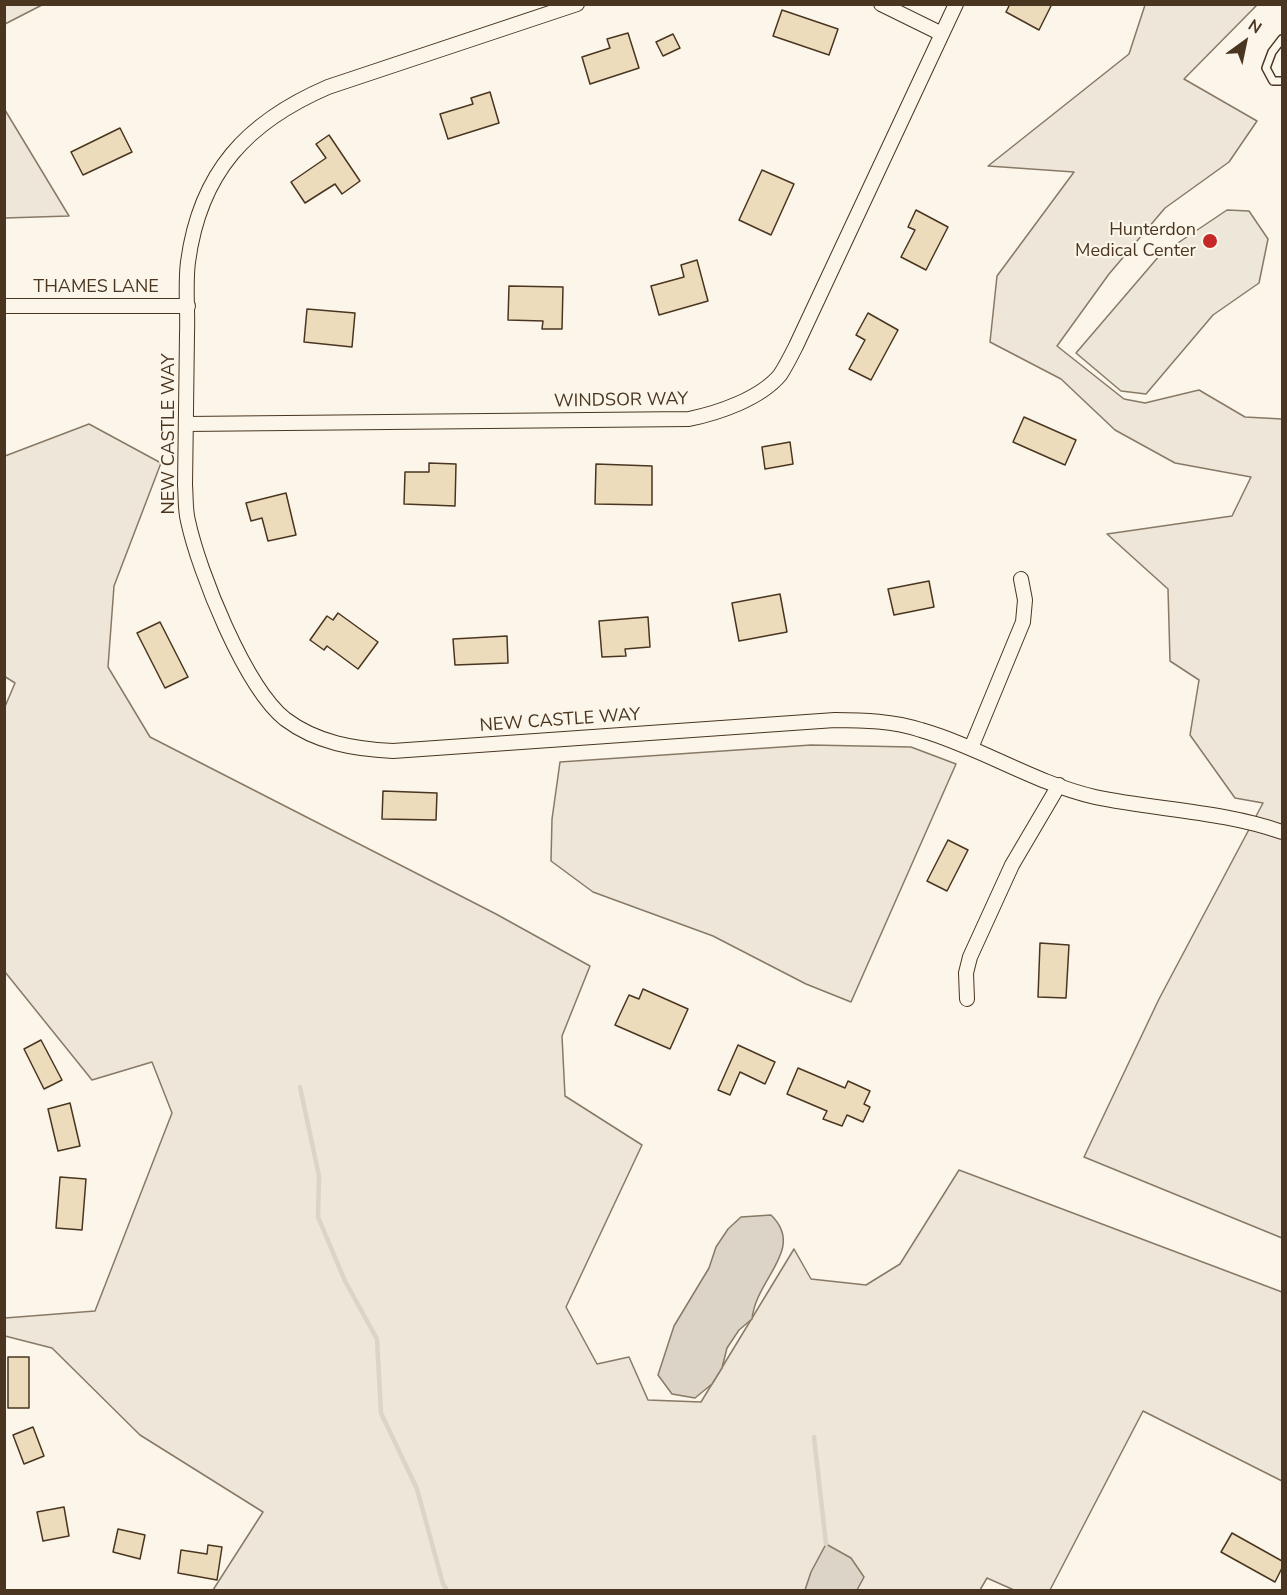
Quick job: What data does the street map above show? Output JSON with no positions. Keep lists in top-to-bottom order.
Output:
{
  "streets": {
    "street": ["THAMES LANE", "WINDSOR WAY", "NEW CASTLE WAY"]
  },
  "crossings": [
    ["THAMES LANE", "NEW CASTLE WAY"],
    ["WINDSOR WAY", "NEW CASTLE WAY"]
  ],
  "places": ["Hunterdon Medical Center"],
  "north": "top right"
}
